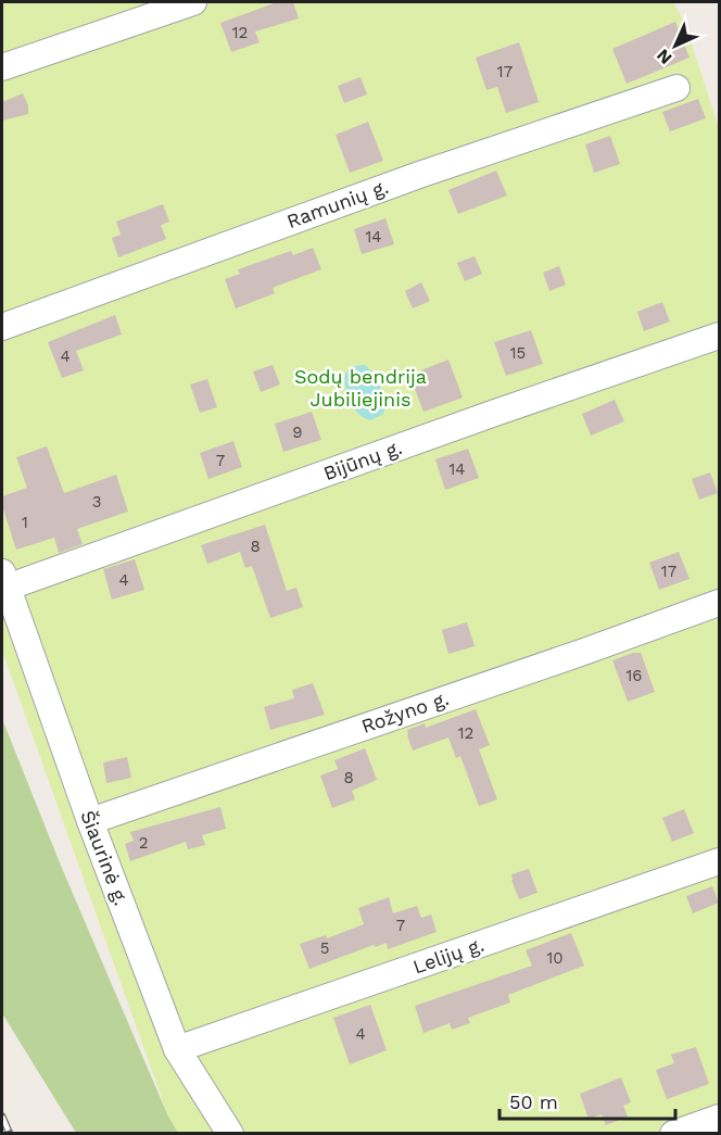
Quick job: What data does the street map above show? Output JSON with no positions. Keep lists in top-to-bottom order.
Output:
{
  "streets": {
    "street": [
      "Ramunių g.",
      "Bijūnų g.",
      "Rožyno g.",
      "Šiaurinė g.",
      "Lelijų g."
    ]
  },
  "crossings": [
    ["Bijūnų g.", "Šiaurinė g."],
    ["Rožyno g.", "Šiaurinė g."],
    ["Šiaurinė g.", "Lelijų g."]
  ],
  "parks": ["Sodų bendrija Jubiliejinis"],
  "house_numbers": [
    "12",
    "17",
    "14",
    "15",
    "4",
    "9",
    "7",
    "14",
    "3",
    "1",
    "8",
    "17",
    "4",
    "16",
    "12",
    "8",
    "2",
    "7",
    "5",
    "10",
    "4"
  ],
  "scale_bar": "50 m",
  "north": "bottom left"
}
